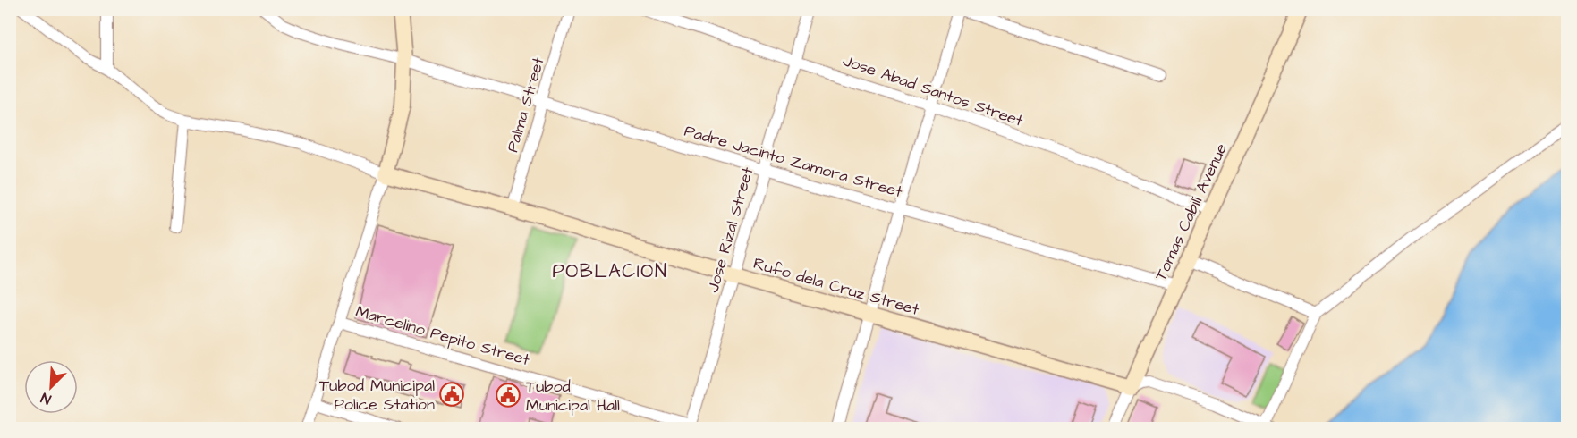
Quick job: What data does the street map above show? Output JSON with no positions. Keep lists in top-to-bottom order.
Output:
{
  "streets": {
    "street": [
      "Jose Abad Santos Street",
      "Palma Street",
      "Padre Jacinto Zamora Street",
      "Tomas Cabili Avenue",
      "Jose Rizal Street",
      "Rufo dela Cruz Street",
      "Marcelino Pepito Street"
    ]
  },
  "crossings": [
    ["Jose Abad Santos Street", "Tomas Cabili Avenue"],
    ["Jose Abad Santos Street", "Jose Rizal Street"],
    ["Palma Street", "Padre Jacinto Zamora Street"],
    ["Palma Street", "Rufo dela Cruz Street"],
    ["Padre Jacinto Zamora Street", "Tomas Cabili Avenue"],
    ["Padre Jacinto Zamora Street", "Jose Rizal Street"],
    ["Tomas Cabili Avenue", "Rufo dela Cruz Street"],
    ["Jose Rizal Street", "Rufo dela Cruz Street"],
    ["Jose Rizal Street", "Marcelino Pepito Street"]
  ],
  "districts": ["POBLACION"],
  "places": {
    "public building": ["Tubod Municipal Police Station", "Tubod Municipal Hall"]
  },
  "north": "bottom left"
}
